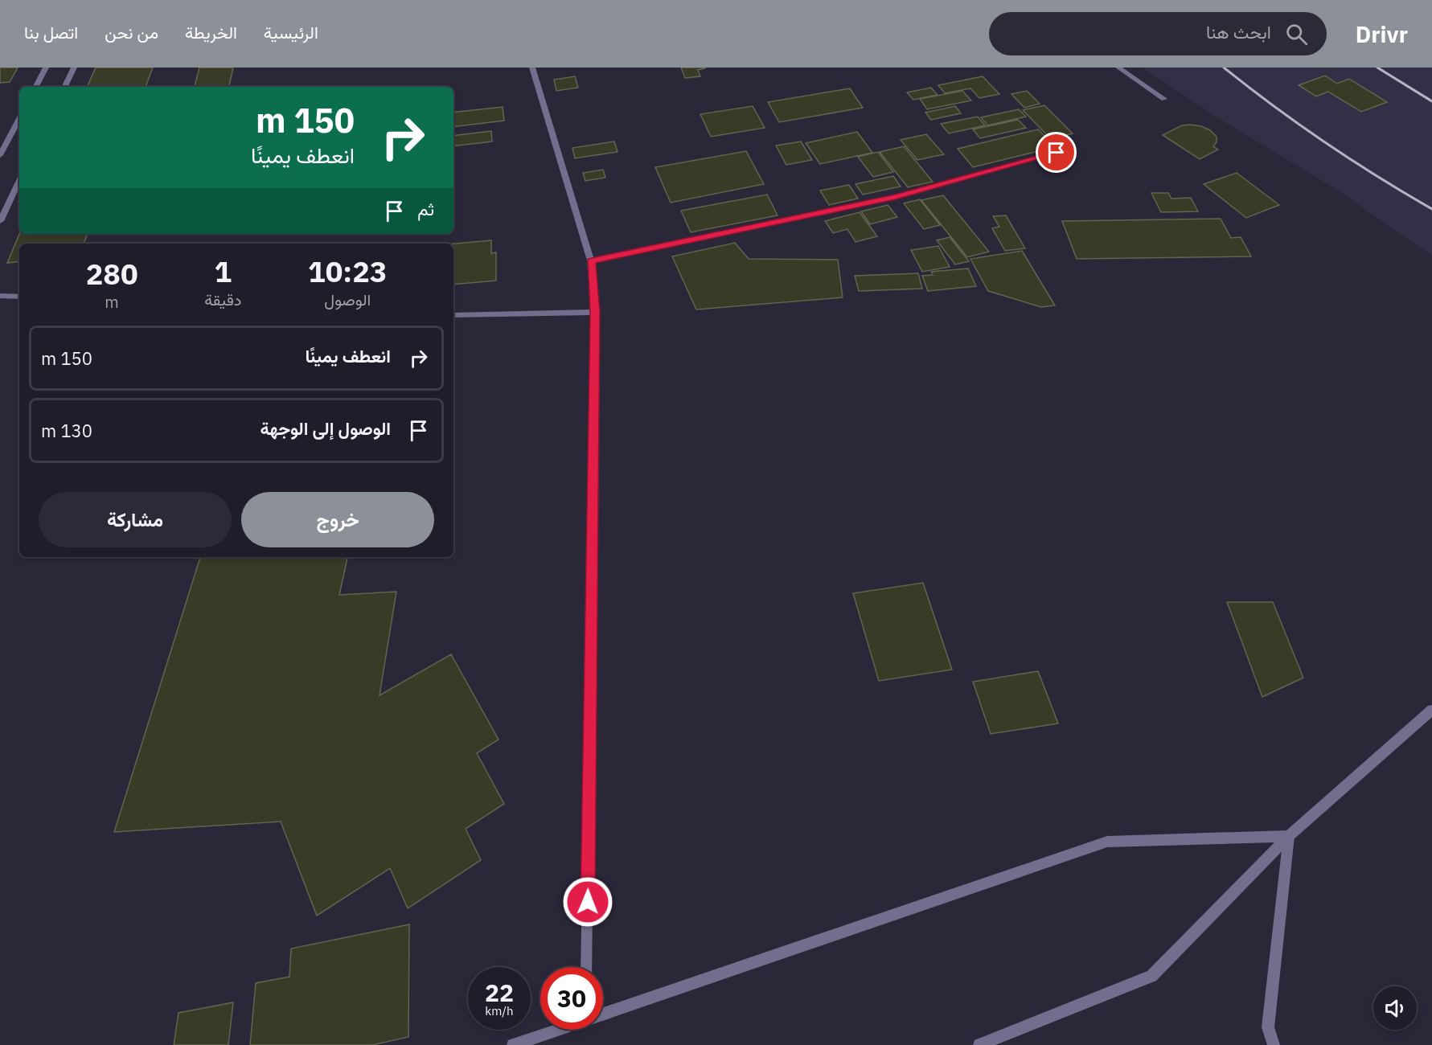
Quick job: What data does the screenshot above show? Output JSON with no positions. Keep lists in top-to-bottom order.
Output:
{
  "page": {
    "header": "Drivr",
    "search": "ابحث هنا",
    "nav": [
      "الرئيسية",
      "الخريطة",
      "من نحن",
      "اتصل بنا"
    ],
    "turn": ["150 m", "انعطف يمينًا"],
    "then": "ثم",
    "eta": [
      "10:23",
      "الوصول",
      "1",
      "دقيقة",
      "280",
      "m"
    ],
    "list": [
      {
        "name": "انعطف يمينًا",
        "value": "150 m"
      },
      {
        "name": "الوصول إلى الوجهة",
        "value": "130 m"
      }
    ],
    "buttons": ["خروج", "مشاركة"],
    "speed": "22 km/h",
    "limit": "30"
  }
}
